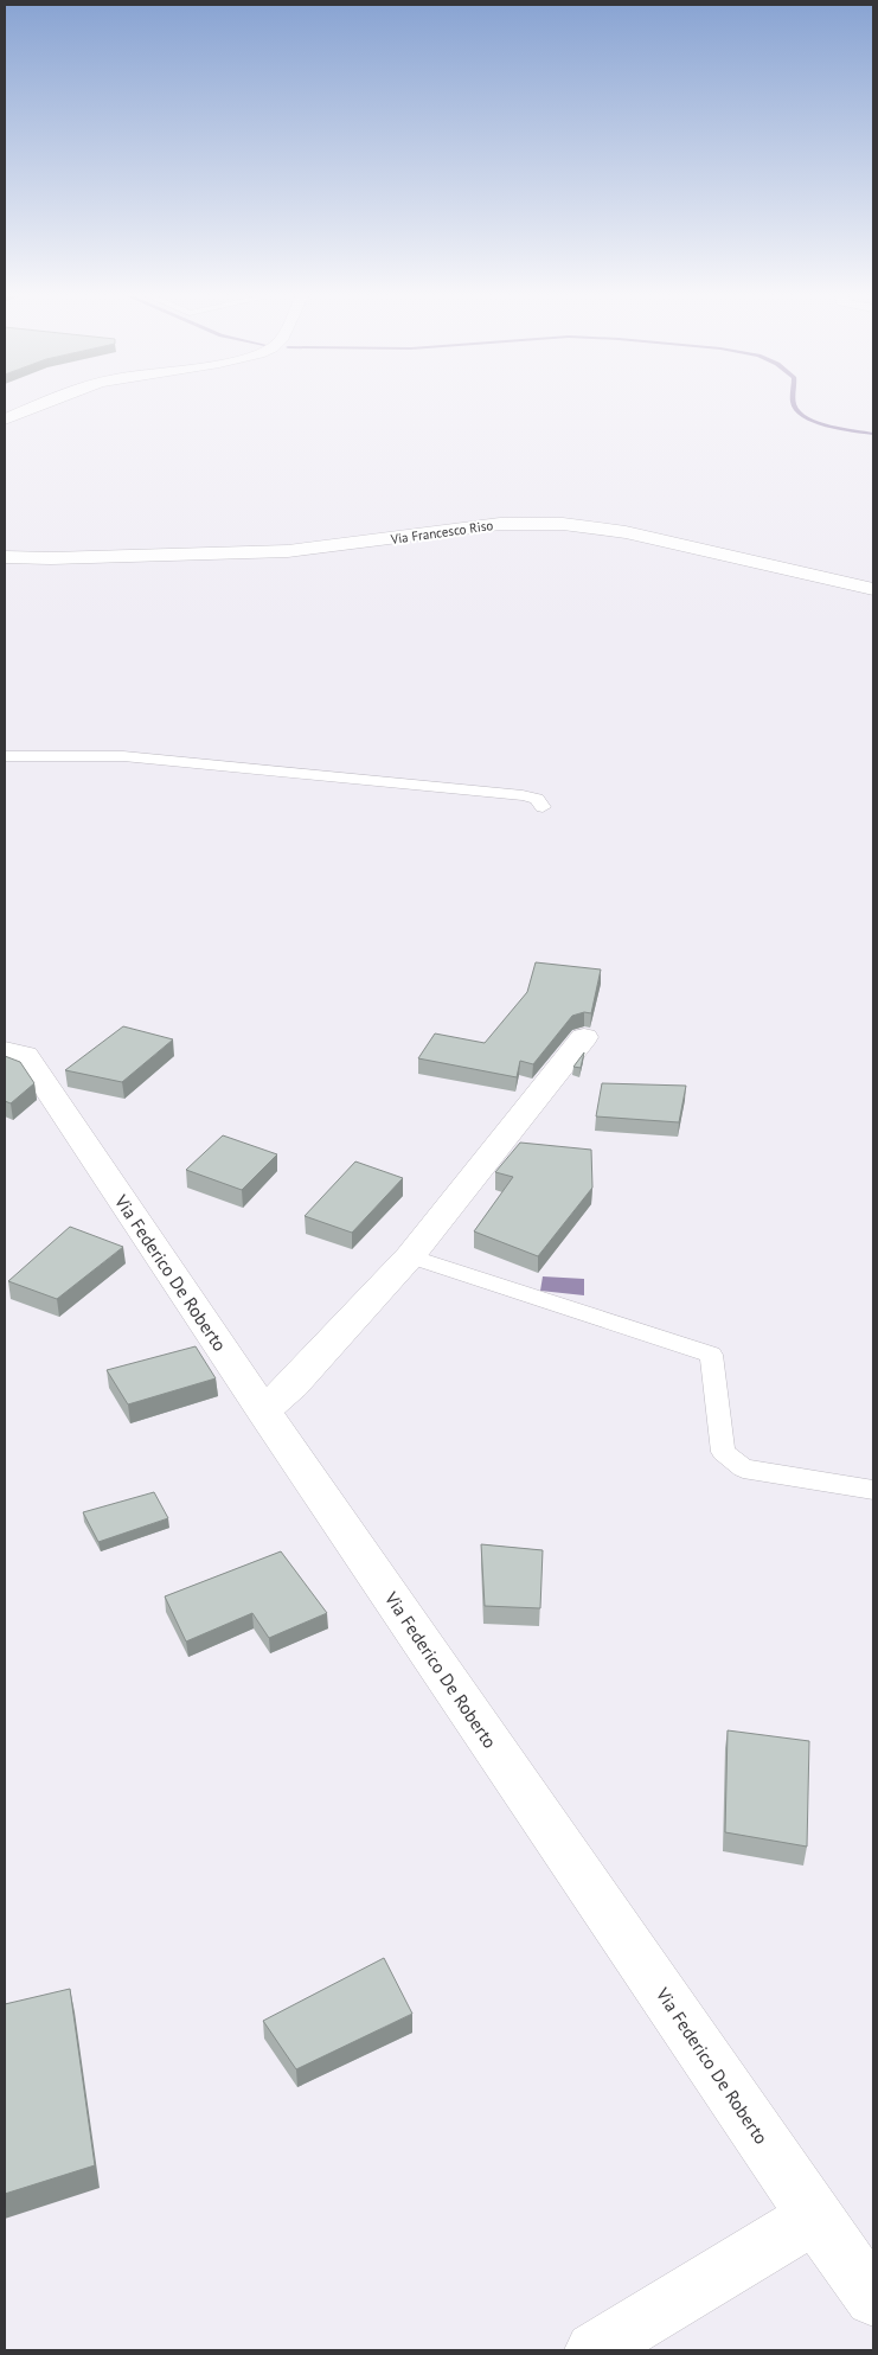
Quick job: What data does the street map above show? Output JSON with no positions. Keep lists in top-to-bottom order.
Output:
{
  "streets": {
    "street": ["Via Francesco Riso", "Via Federico De Roberto"]
  }
}
